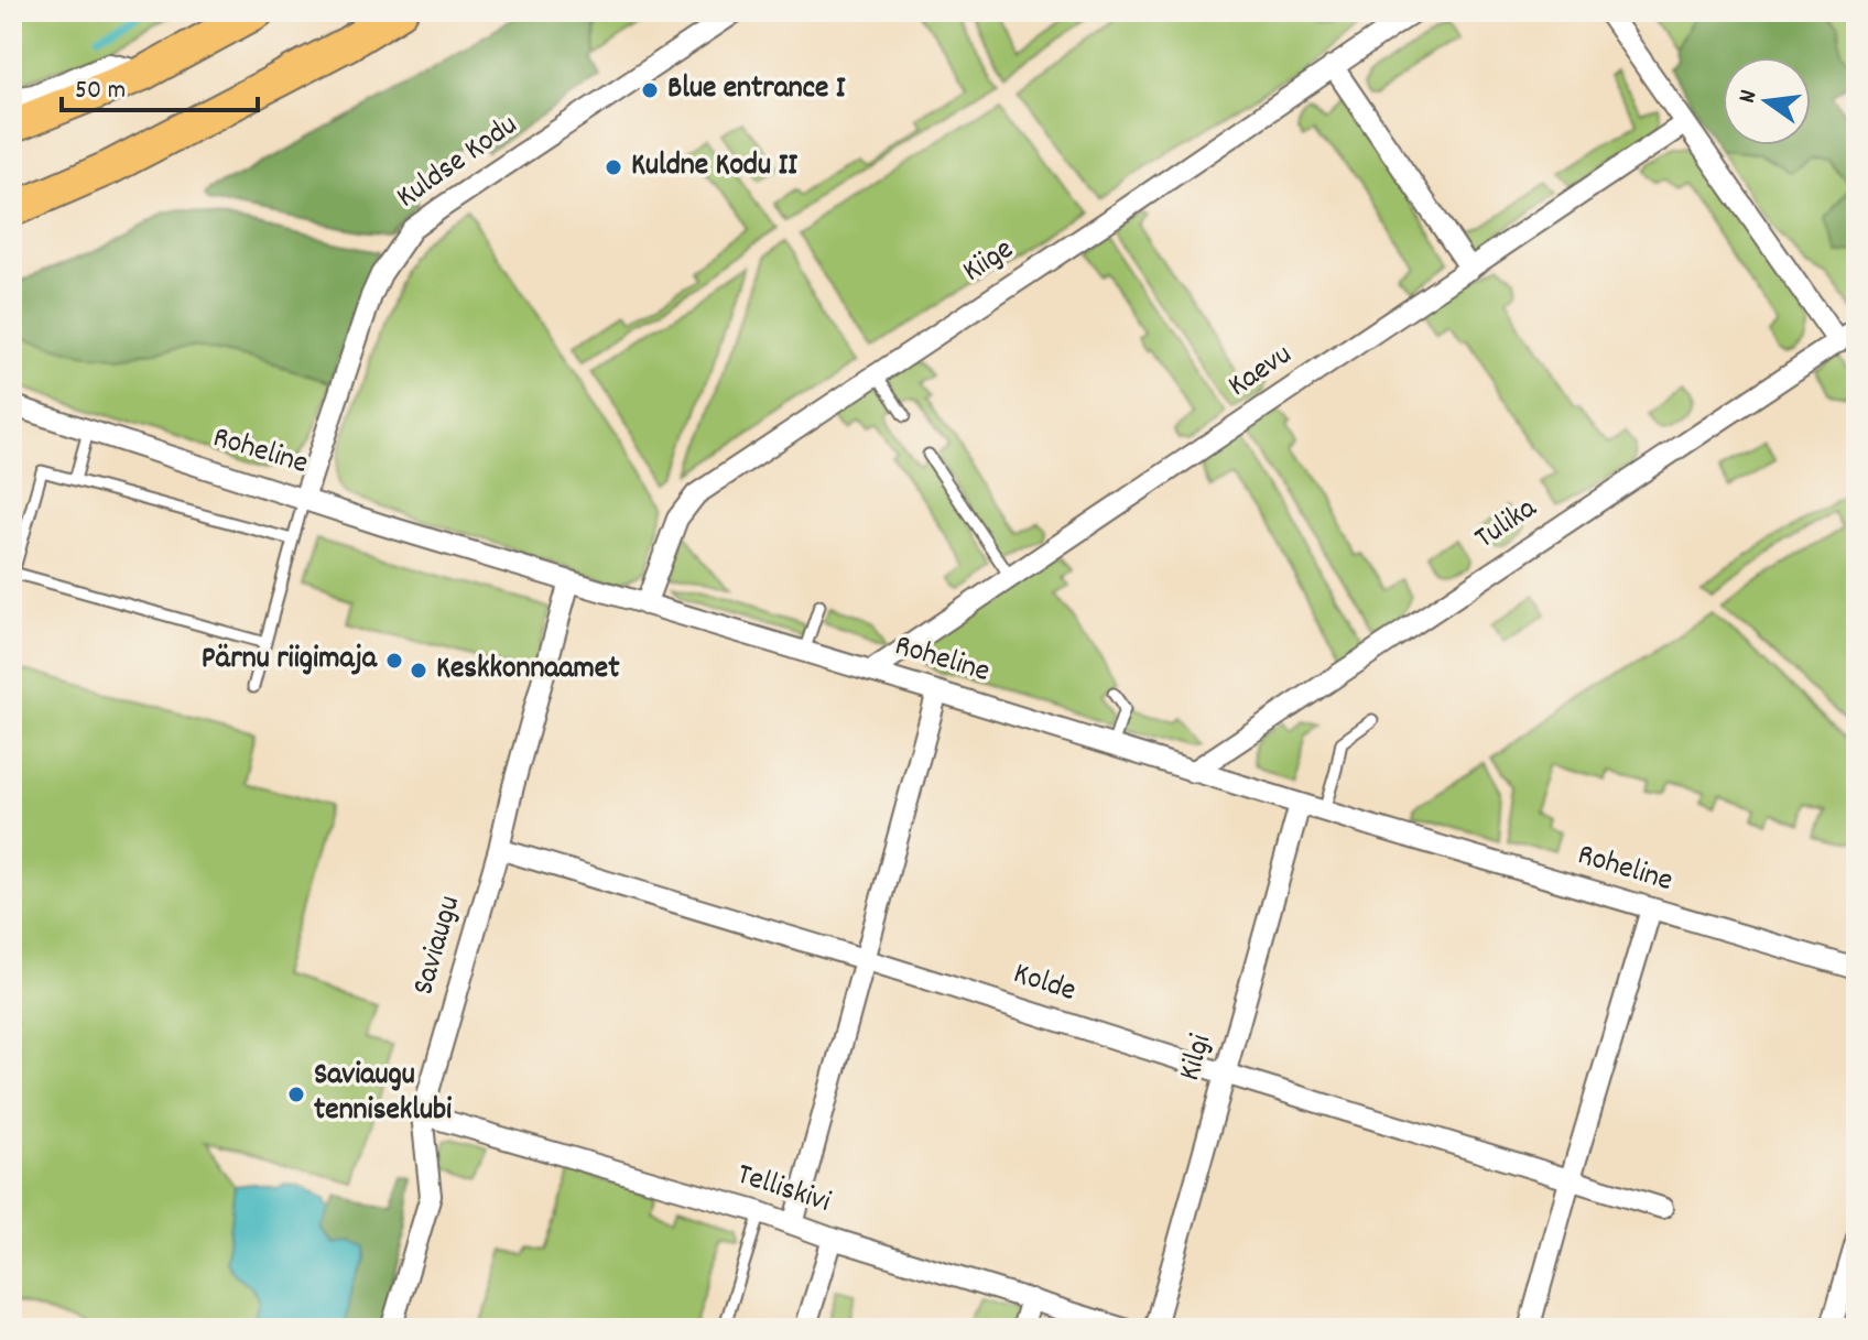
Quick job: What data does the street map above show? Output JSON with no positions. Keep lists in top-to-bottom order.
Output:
{
  "streets": {
    "street": [
      "Kuldse Kodu",
      "Kiige",
      "Kaevu",
      "Roheline",
      "Tulika",
      "Saviaugu",
      "Kolde",
      "Kilgi",
      "Telliskivi"
    ]
  },
  "crossings": [
    ["Kuldse Kodu", "Roheline"],
    ["Kiige", "Roheline"],
    ["Kaevu", "Roheline"],
    ["Roheline", "Tulika"],
    ["Roheline", "Saviaugu"],
    ["Roheline", "Kilgi"],
    ["Saviaugu", "Kolde"],
    ["Saviaugu", "Telliskivi"],
    ["Kolde", "Kilgi"]
  ],
  "places": [
    "Blue entrance I",
    "Kuldne Kodu II",
    "Pärnu riigimaja",
    "Keskkonnaamet",
    "Saviaugu tenniseklubi"
  ],
  "scale_bar": "50 m",
  "north": "left"
}
